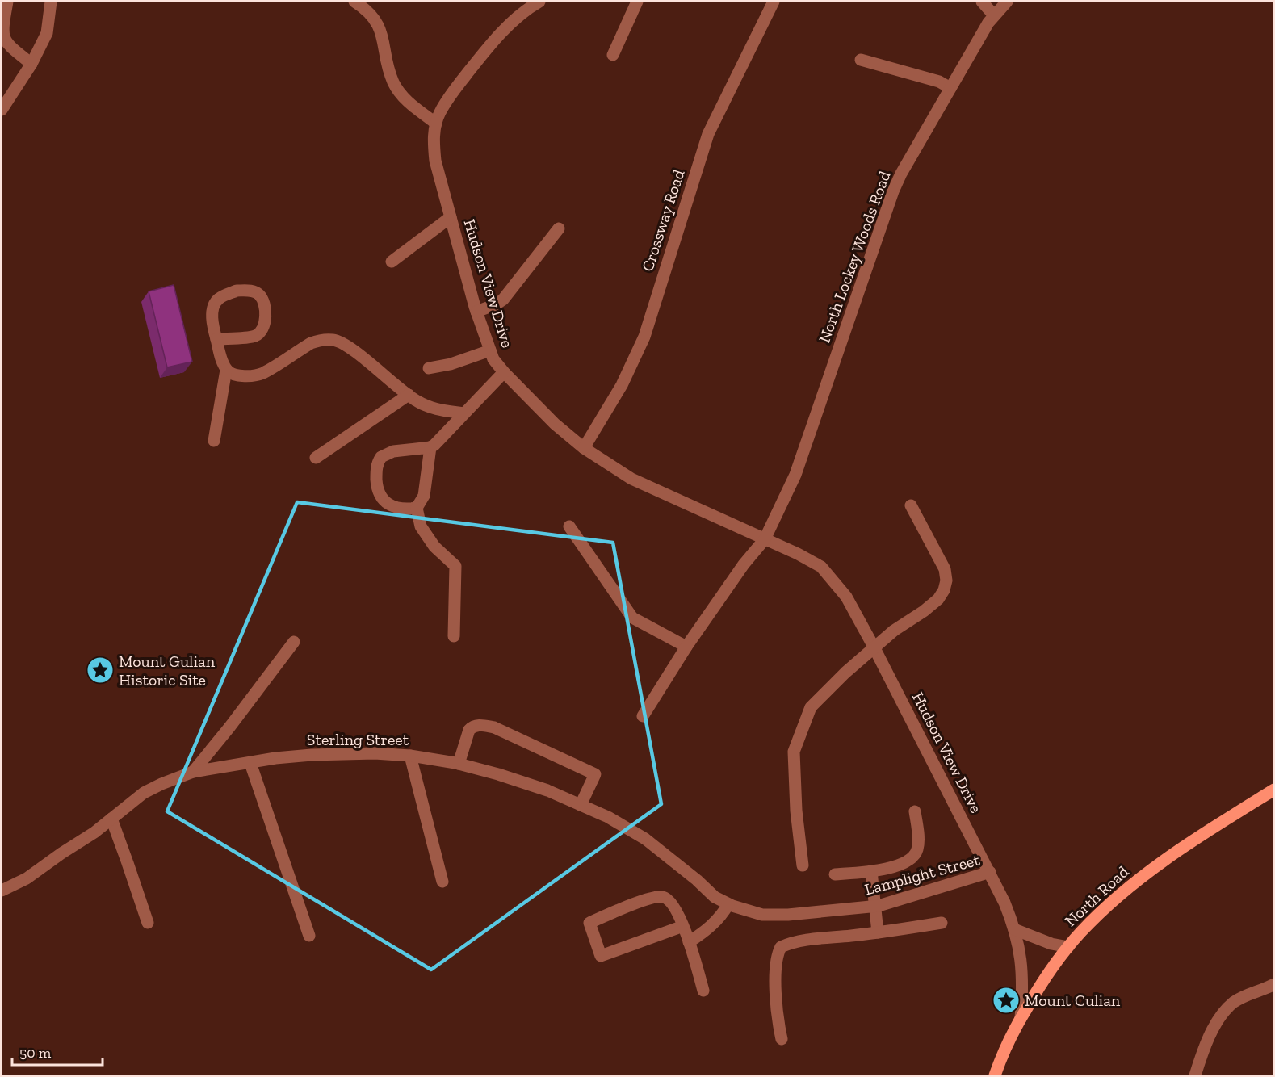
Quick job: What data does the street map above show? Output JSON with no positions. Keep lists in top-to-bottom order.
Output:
{
  "streets": {
    "main road": ["North Road"],
    "street": [
      "Crossway Road",
      "North Lockey Woods Road",
      "Hudson View Drive",
      "Sterling Street",
      "Lamplight Street"
    ]
  },
  "crossings": [
    ["Crossway Road", "Hudson View Drive"],
    ["North Lockey Woods Road", "Hudson View Drive"],
    ["Hudson View Drive", "Lamplight Street"],
    ["Sterling Street", "Lamplight Street"],
    ["Lamplight Street", "North Road"]
  ],
  "places": {
    "place": ["Mount Gulian Historic Site", "Mount Culian"]
  },
  "scale_bar": "50 m"
}
